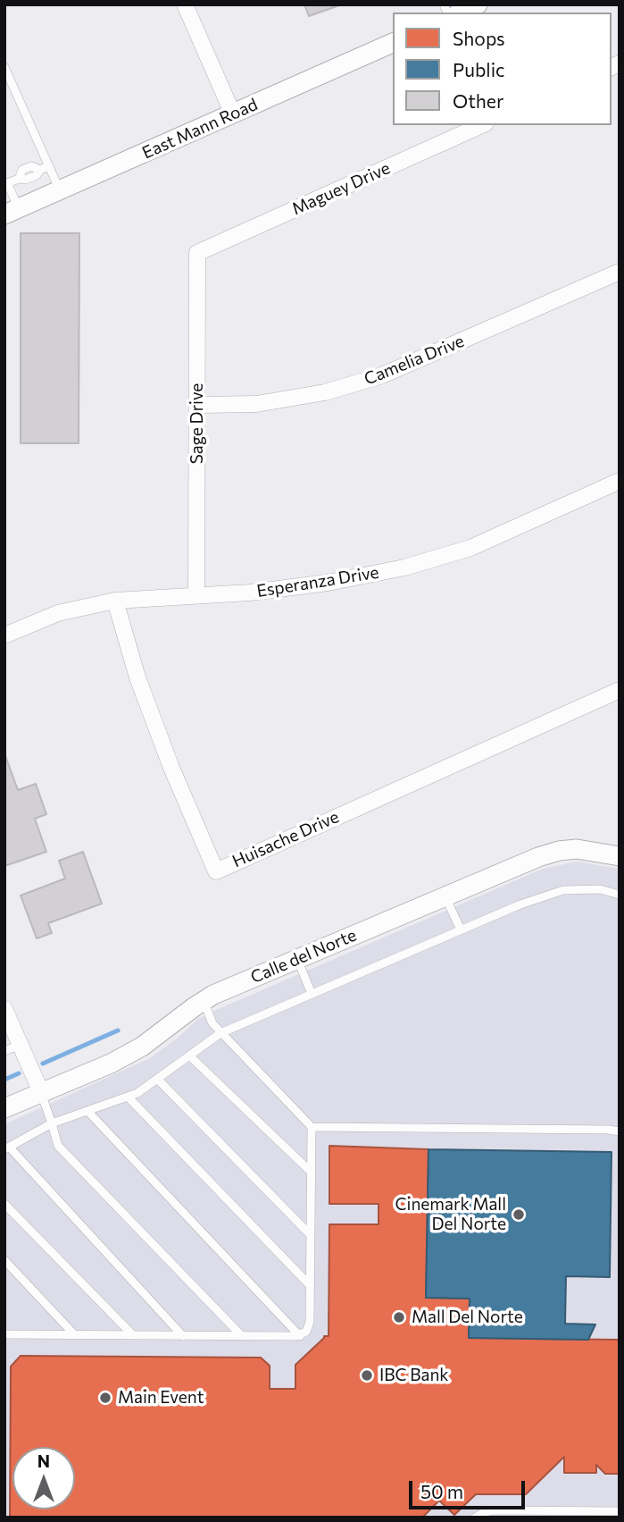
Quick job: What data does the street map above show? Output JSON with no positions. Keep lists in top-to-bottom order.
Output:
{
  "streets": {
    "street": [
      "East Mann Road",
      "Maguey Drive",
      "Camelia Drive",
      "Sage Drive",
      "Esperanza Drive",
      "Huisache Drive",
      "Calle del Norte"
    ]
  },
  "crossings": [
    ["Maguey Drive", "Sage Drive"],
    ["Camelia Drive", "Sage Drive"],
    ["Sage Drive", "Esperanza Drive"],
    ["Esperanza Drive", "Huisache Drive"]
  ],
  "places": [
    "Cinemark Mall Del Norte",
    "Mall Del Norte",
    "IBC Bank",
    "Main Event"
  ],
  "legend": ["Shops", "Public", "Other"],
  "scale_bar": "50 m",
  "north": "top"
}
